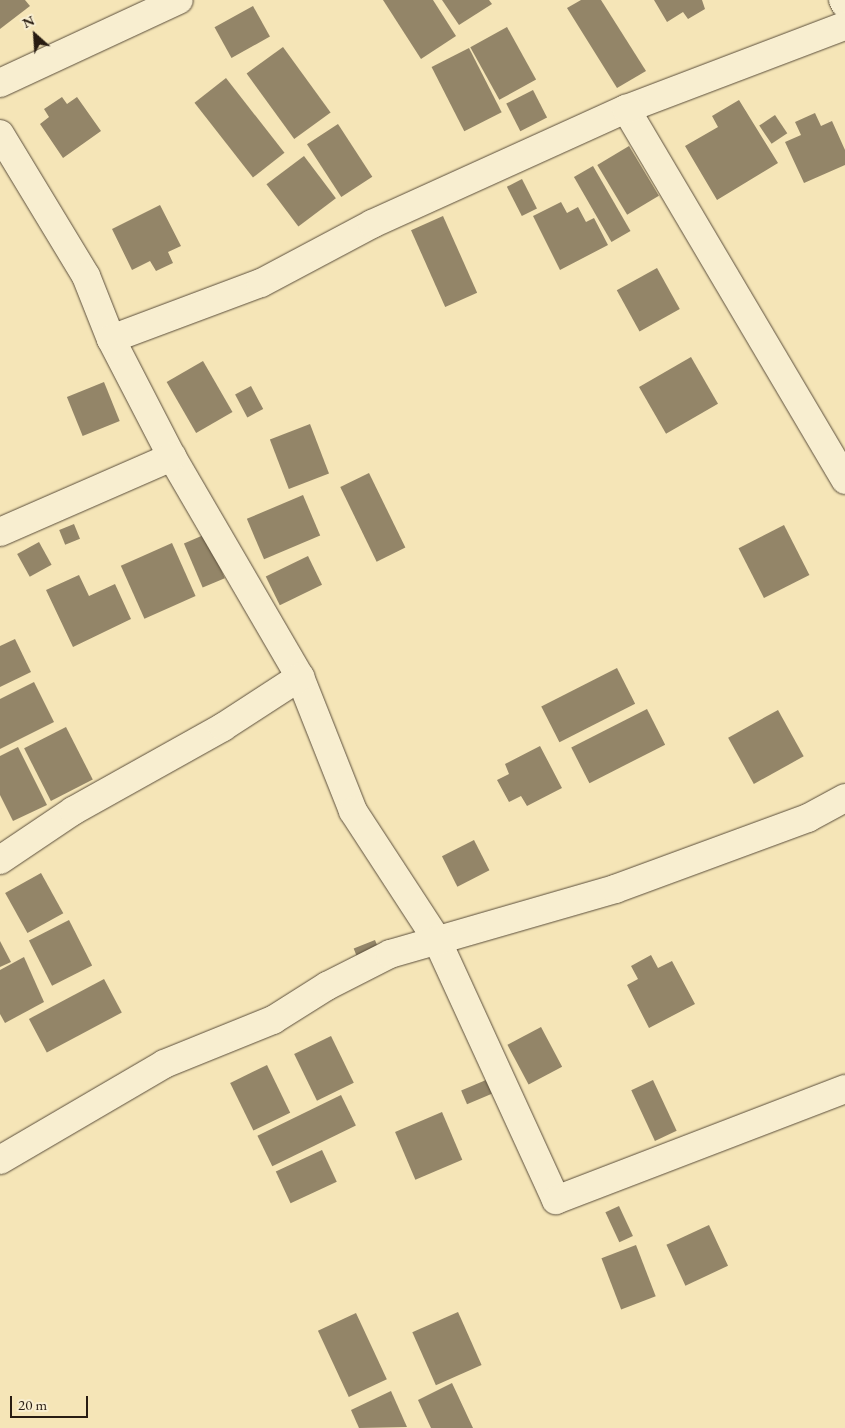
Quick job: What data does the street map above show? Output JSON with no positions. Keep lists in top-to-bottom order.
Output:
{
  "scale_bar": "20 m",
  "north": "top left"
}
